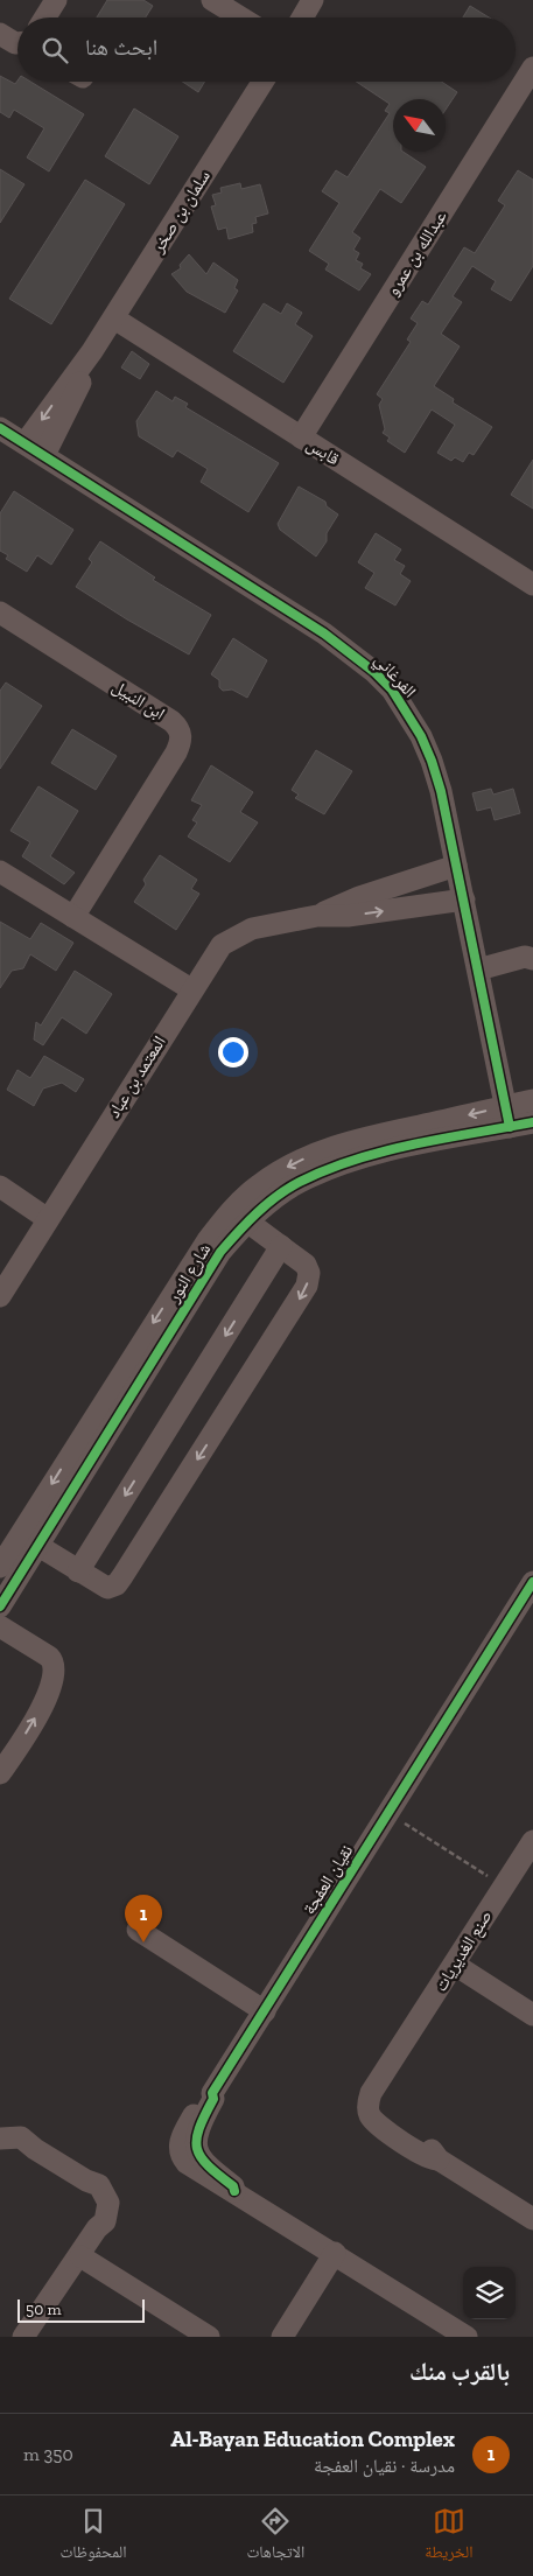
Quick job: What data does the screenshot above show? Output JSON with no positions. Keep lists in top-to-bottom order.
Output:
{
  "streets": {
    "street": [
      "سلمان بن صخر",
      "عبدالله بن عمرو",
      "قابس",
      "الفرغاني",
      "ابن النبيل",
      "المعتمد بن عباد",
      "شارع النور",
      "نقيان العفجة",
      "صنع الغديريات"
    ]
  },
  "crossings": [
    ["سلمان بن صخر", "قابس"],
    ["سلمان بن صخر", "الفرغاني"],
    ["عبدالله بن عمرو", "قابس"],
    ["الفرغاني", "المعتمد بن عباد"],
    ["الفرغاني", "شارع النور"]
  ],
  "scale_bar": "50 m",
  "north": "top left",
  "page": {
    "search": "ابحث هنا",
    "pins": "1",
    "scale": "50 m",
    "heading": "بالقرب منك",
    "list": [
      {
        "mark": "1",
        "name": "Al-Bayan Education Complex",
        "note": "مدرسة · نقيان العفجة",
        "value": "350 m"
      }
    ],
    "nav": ["الخريطة", "الاتجاهات", "المحفوظات"]
  }
}
